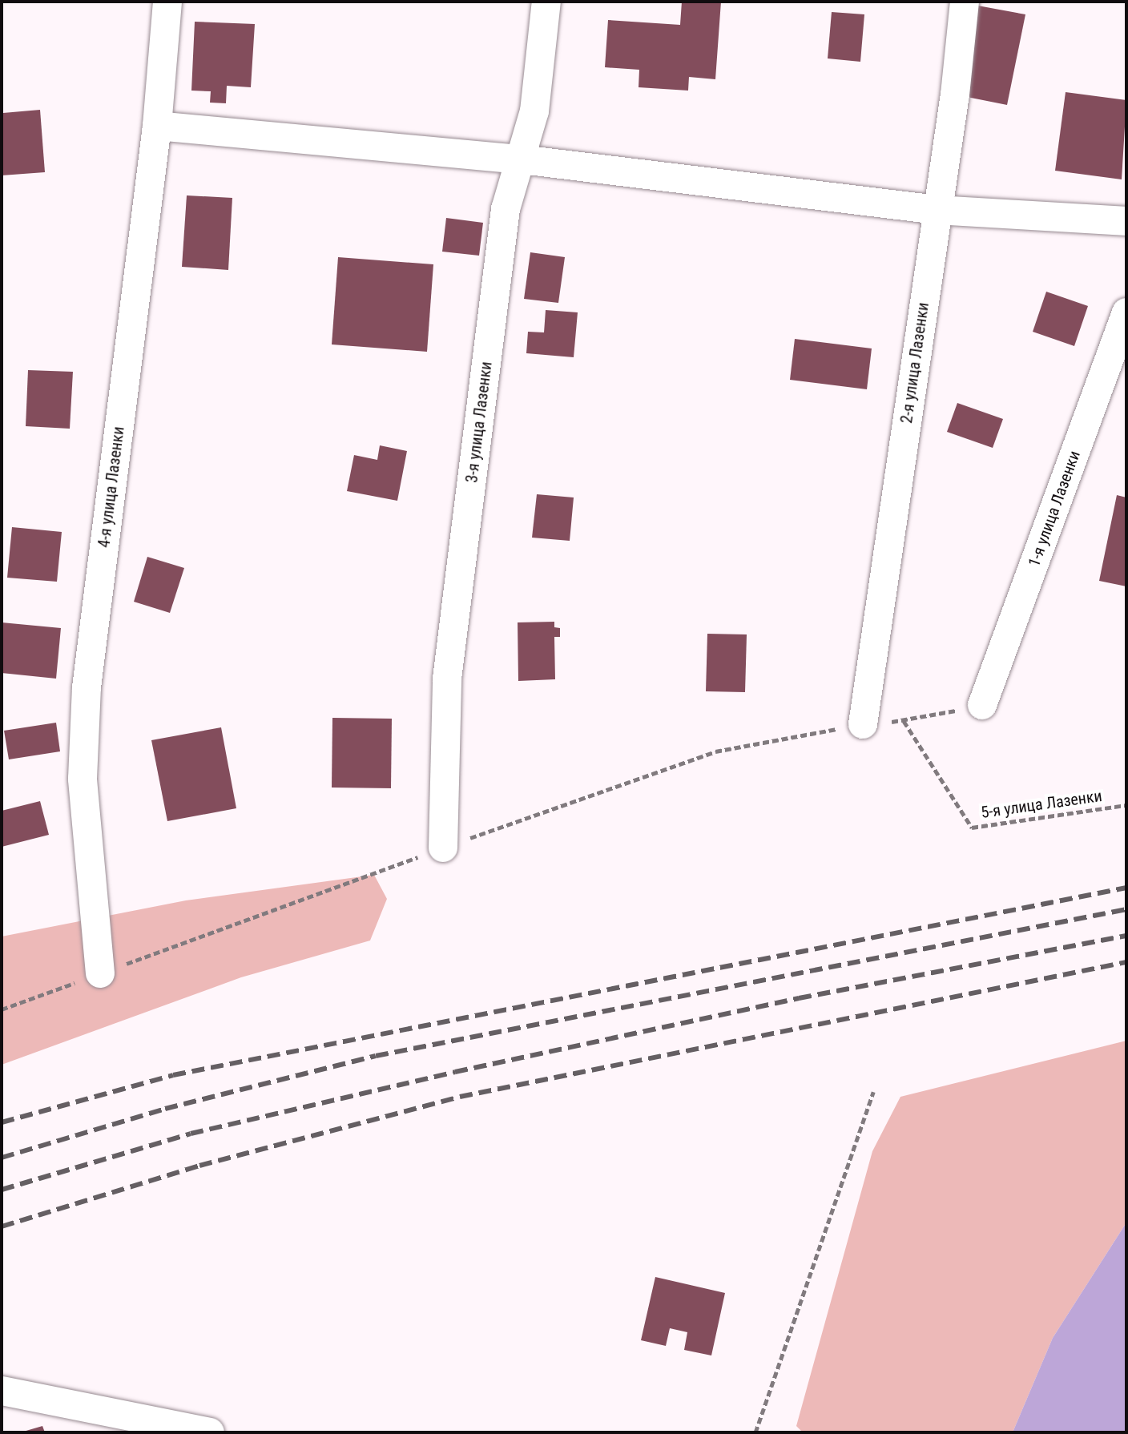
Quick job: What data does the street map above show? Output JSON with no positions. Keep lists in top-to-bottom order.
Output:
{
  "streets": {
    "street": [
      "2-я улица Лазенки",
      "3-я улица Лазенки",
      "4-я улица Лазенки",
      "1-я улица Лазенки"
    ],
    "path": ["5-я улица Лазенки"]
  }
}
